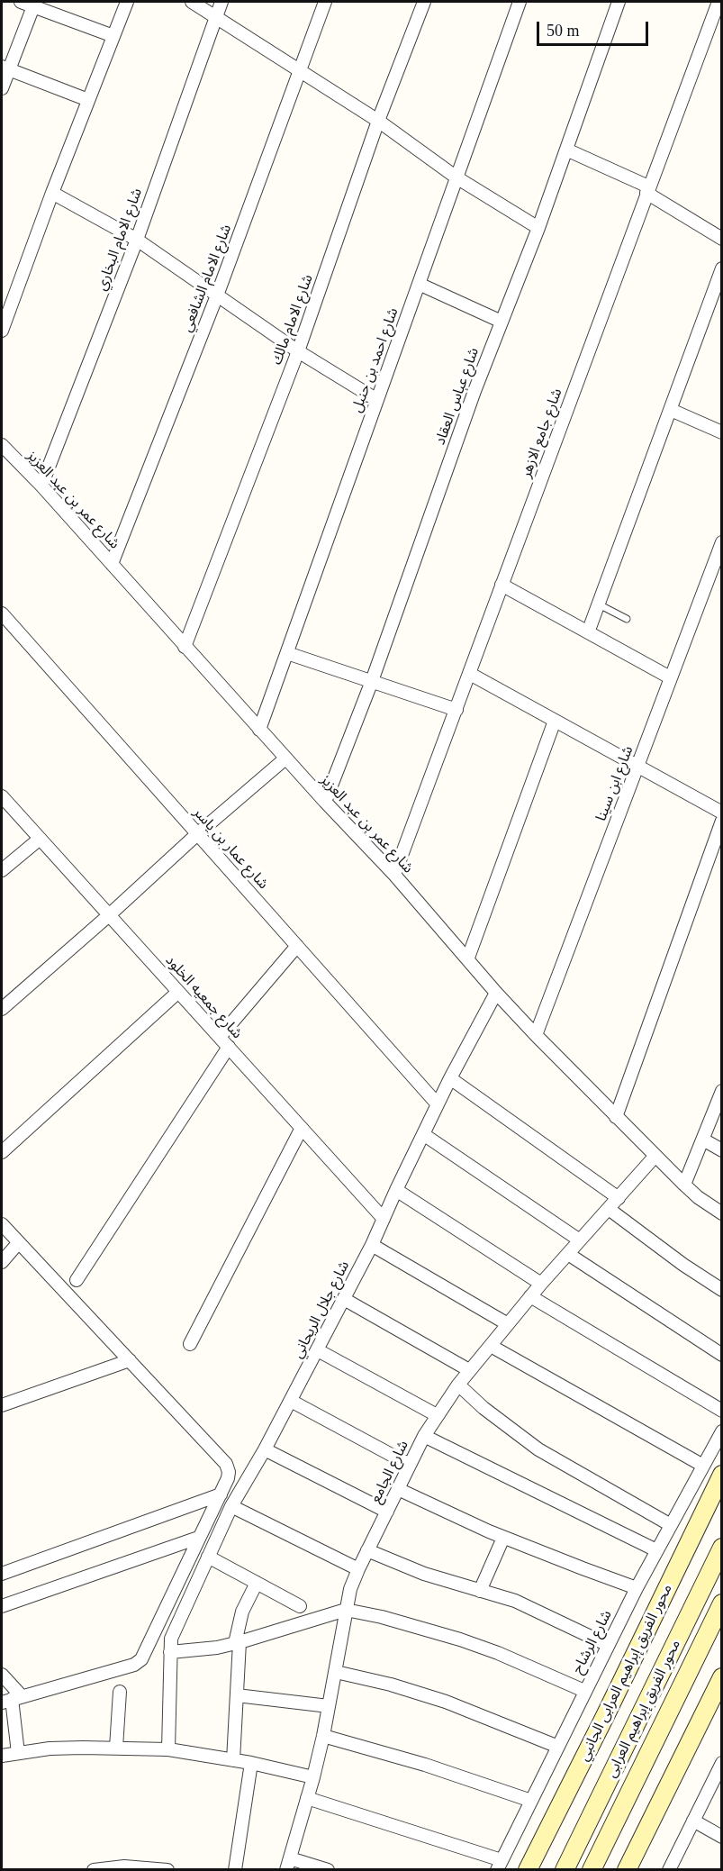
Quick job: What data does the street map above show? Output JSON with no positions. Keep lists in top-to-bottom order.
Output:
{
  "streets": {
    "street": [
      "شارع الامام البخاري",
      "شارع الامام الشافعي",
      "شارع الامام مالك",
      "شارع احمد بن حنبل",
      "شارع عباس العقاد",
      "شارع جامع الازهر",
      "شارع عمر بن عبد العزيز",
      "شارع ابن سينا",
      "شارع عمار بن ياسر",
      "شارع جمعيه الخلود",
      "شارع جلال الريحاني",
      "شارع الجامع",
      "شارع الرشاح",
      "محور الفريق إبراهيم العرابى الجانبي",
      "محور الفريق إبراهيم العرابى"
    ]
  },
  "crossings": [
    ["شارع الامام البخاري", "شارع عمر بن عبد العزيز"],
    ["شارع الامام الشافعي", "شارع عمر بن عبد العزيز"],
    ["شارع الامام مالك", "شارع عمر بن عبد العزيز"],
    ["شارع احمد بن حنبل", "شارع عمر بن عبد العزيز"],
    ["شارع عباس العقاد", "شارع عمر بن عبد العزيز"],
    ["شارع جامع الازهر", "شارع عمر بن عبد العزيز"],
    ["شارع عمر بن عبد العزيز", "شارع ابن سينا"],
    ["شارع عمر بن عبد العزيز", "شارع جلال الريحاني"],
    ["شارع عمر بن عبد العزيز", "شارع الجامع"],
    ["شارع عمار بن ياسر", "شارع جلال الريحاني"],
    ["شارع جمعيه الخلود", "شارع جلال الريحاني"]
  ],
  "scale_bar": "50 m"
}
